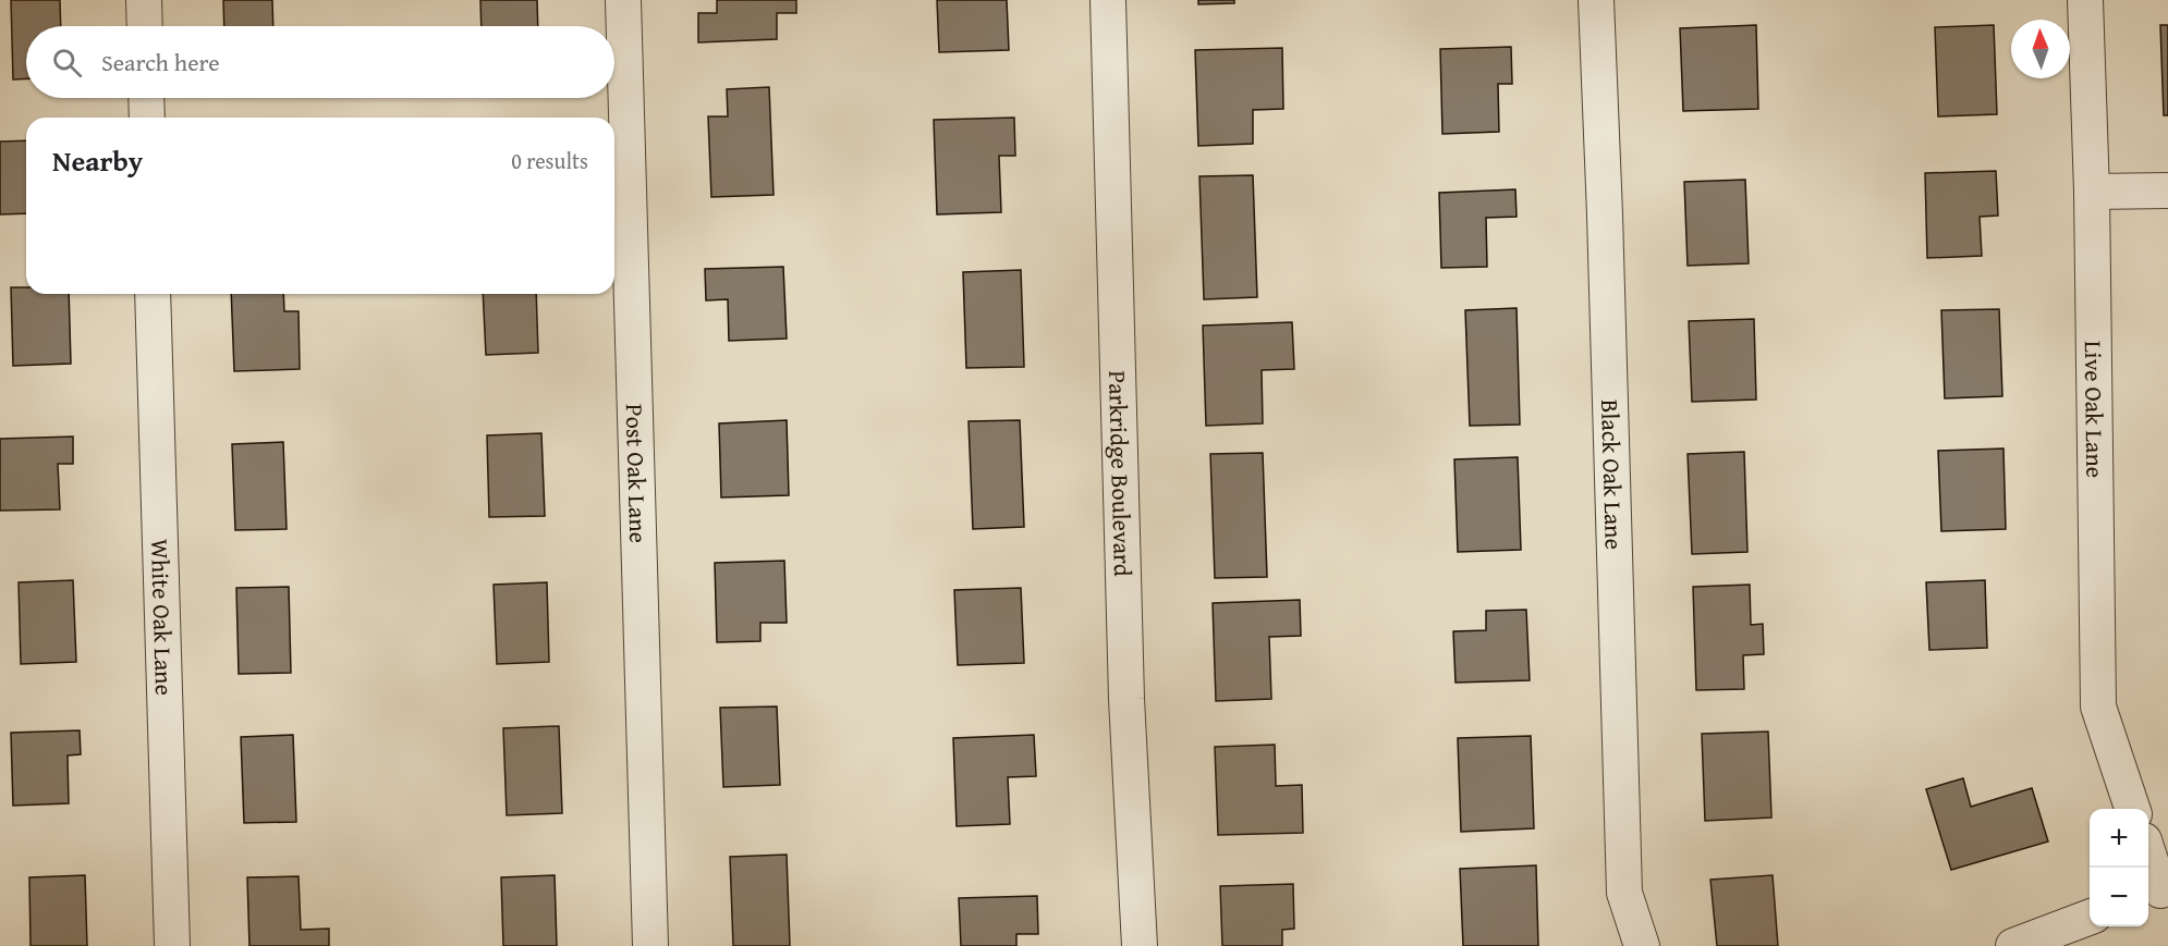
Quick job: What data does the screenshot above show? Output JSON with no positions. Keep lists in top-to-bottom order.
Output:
{
  "streets": {
    "street": [
      "Live Oak Lane",
      "Post Oak Lane",
      "Parkridge Boulevard",
      "Black Oak Lane",
      "White Oak Lane"
    ]
  },
  "north": "top",
  "page": {
    "search": "Search here",
    "heading": ["Nearby", "0 results"],
    "map_buttons": ["+", "−"]
  }
}
